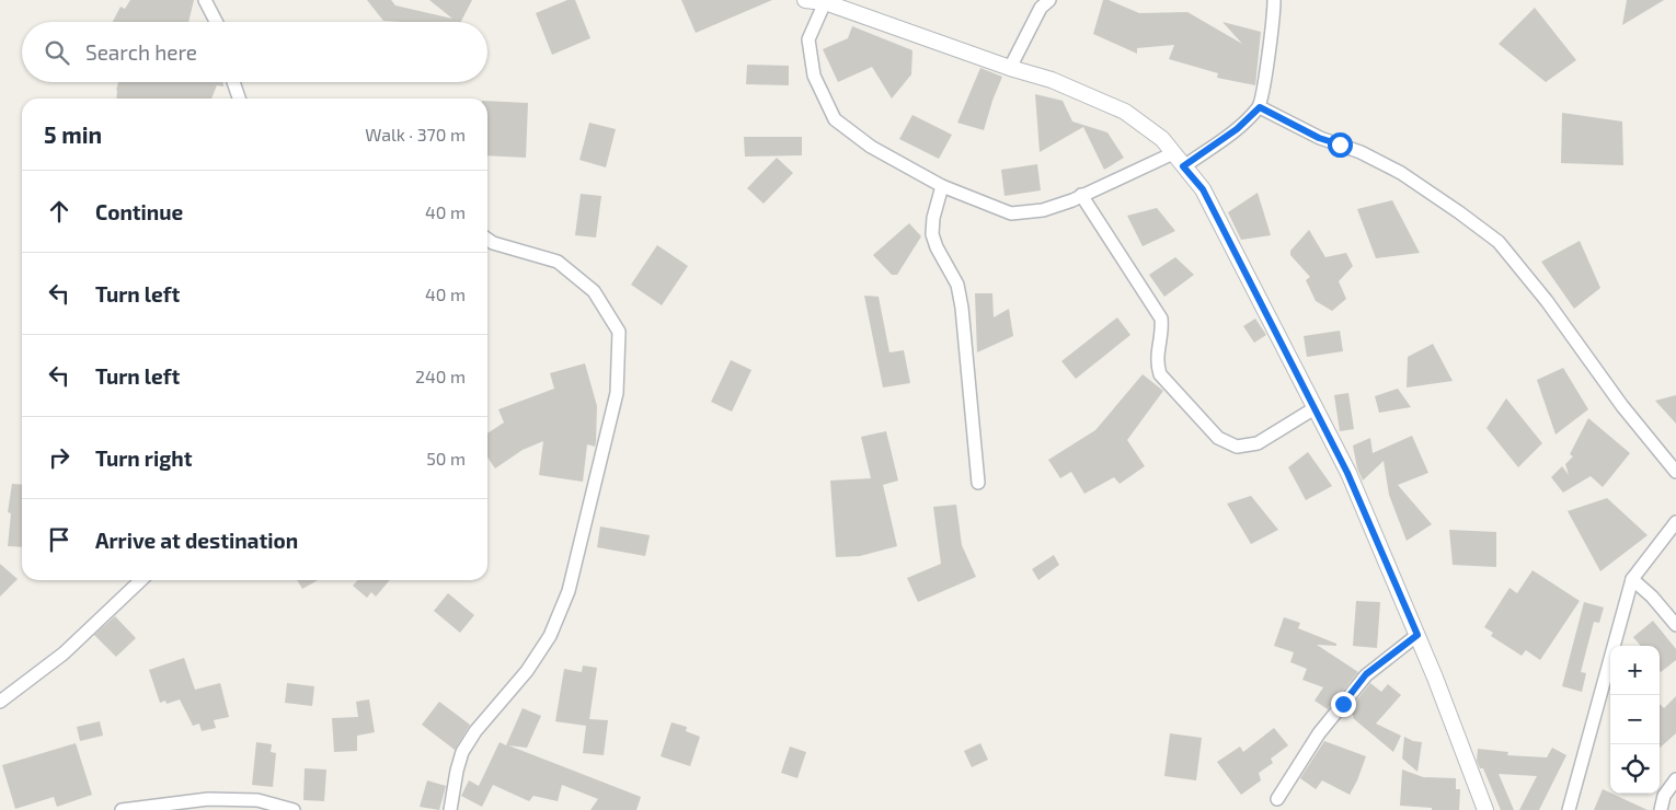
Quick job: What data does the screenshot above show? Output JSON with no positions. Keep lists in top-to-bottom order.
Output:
{
  "page": {
    "search": "Search here",
    "heading": ["5 min", "Walk · 370 m"],
    "list": [
      ["Continue", "40 m"],
      ["Turn left", "40 m"],
      ["Turn left", "240 m"],
      ["Turn right", "50 m"],
      "Arrive at destination"
    ],
    "map_buttons": ["+", "−"]
  }
}
